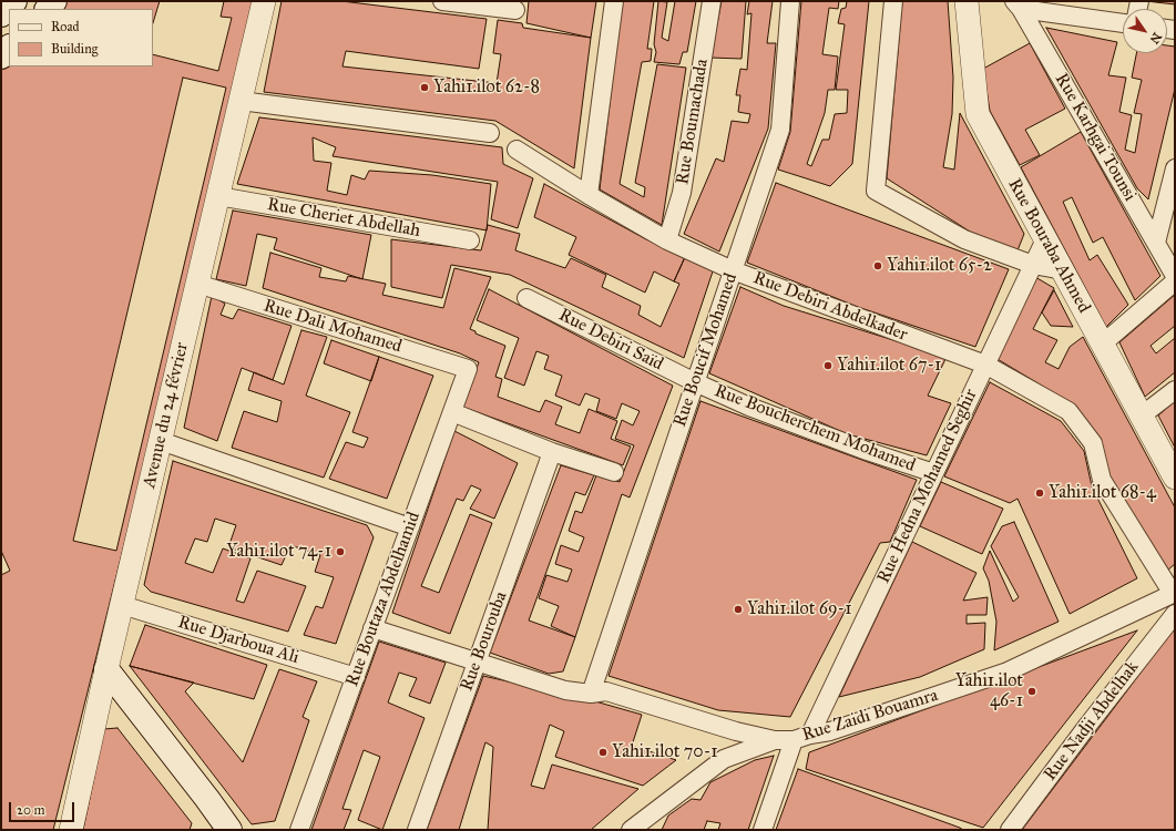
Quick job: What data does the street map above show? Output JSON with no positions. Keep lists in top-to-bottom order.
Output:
{
  "streets": {
    "street": [
      "Rue Boumachada",
      "Rue Karhgai Tounsi",
      "Rue Cheriet Abdellah",
      "Rue Bouraba Ahmed",
      "Rue Debiri Abdelkader",
      "Rue Dali Mohamed",
      "Rue Debiri Saïd",
      "Rue Boucif Mohamed",
      "Avenue du 24 février",
      "Rue Boucherchem Mohamed",
      "Rue Hedna Mohamed Seghir",
      "Rue Boutaza Abdelhamid",
      "Rue Djarboua Ali",
      "Rue Bourouba",
      "Rue Zaidi Bouamra",
      "Rue Nadji Abdelhak"
    ]
  },
  "crossings": [
    ["Rue Boumachada", "Rue Debiri Abdelkader"],
    ["Rue Cheriet Abdellah", "Avenue du 24 février"],
    ["Rue Bouraba Ahmed", "Rue Hedna Mohamed Seghir"],
    ["Rue Debiri Abdelkader", "Rue Boucif Mohamed"],
    ["Rue Debiri Abdelkader", "Rue Hedna Mohamed Seghir"],
    ["Rue Debiri Abdelkader", "Rue Zaidi Bouamra"],
    ["Rue Dali Mohamed", "Avenue du 24 février"],
    ["Rue Dali Mohamed", "Rue Boutaza Abdelhamid"],
    ["Rue Debiri Saïd", "Rue Boucif Mohamed"],
    ["Rue Debiri Saïd", "Rue Boucherchem Mohamed"],
    ["Rue Boucif Mohamed", "Rue Boucherchem Mohamed"],
    ["Rue Boucif Mohamed", "Rue Zaidi Bouamra"],
    ["Avenue du 24 février", "Rue Djarboua Ali"],
    ["Rue Boucherchem Mohamed", "Rue Hedna Mohamed Seghir"],
    ["Rue Hedna Mohamed Seghir", "Rue Zaidi Bouamra"],
    ["Rue Boutaza Abdelhamid", "Rue Djarboua Ali"],
    ["Rue Boutaza Abdelhamid", "Rue Zaidi Bouamra"],
    ["Rue Bourouba", "Rue Zaidi Bouamra"]
  ],
  "places": [
    "Yahi1.ilot 62-8",
    "Yahi1.ilot 65-2",
    "Yahi1.ilot 67-1",
    "Yahi1.ilot 68-4",
    "Yahi1.ilot 74-1",
    "Yahi1.ilot 69-1",
    "Yahi1.ilot 46-1",
    "Yahi1.ilot 70-1"
  ],
  "legend": ["Road", "Building"],
  "scale_bar": "20 m",
  "north": "bottom right"
}
